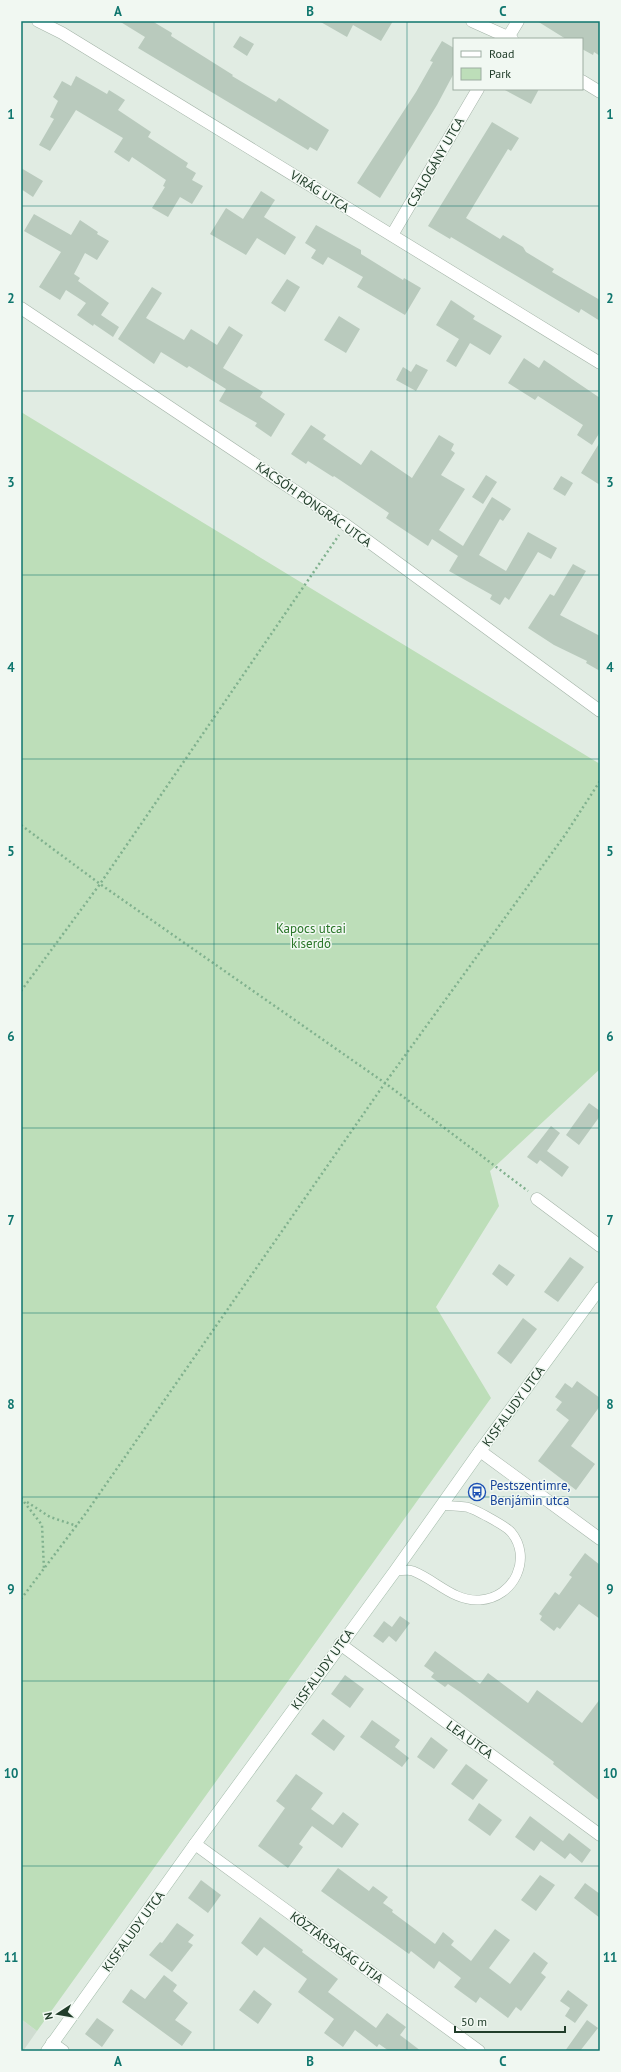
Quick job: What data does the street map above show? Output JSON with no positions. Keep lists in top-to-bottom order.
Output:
{
  "streets": {
    "street": [
      "CSALOGÁNY UTCA",
      "VIRÁG UTCA",
      "KACSÓH PONGRÁC UTCA",
      "KISFALUDY UTCA",
      "LEA UTCA",
      "KÖZTÁRSASÁG ÚTJA"
    ]
  },
  "crossings": [
    ["CSALOGÁNY UTCA", "VIRÁG UTCA"],
    ["KISFALUDY UTCA", "LEA UTCA"],
    ["KISFALUDY UTCA", "KÖZTÁRSASÁG ÚTJA"]
  ],
  "parks": ["Kapocs utcai kiserdő"],
  "places": {
    "bus stop": ["Pestszentimre, Benjámin utca"]
  },
  "legend": ["Road", "Park"],
  "scale_bar": "50 m",
  "north": "left",
  "grid": {
    "columns": ["A", "B", "C"],
    "rows": [
      "1",
      "2",
      "3",
      "4",
      "5",
      "6",
      "7",
      "8",
      "9",
      "10",
      "11"
    ]
  }
}
